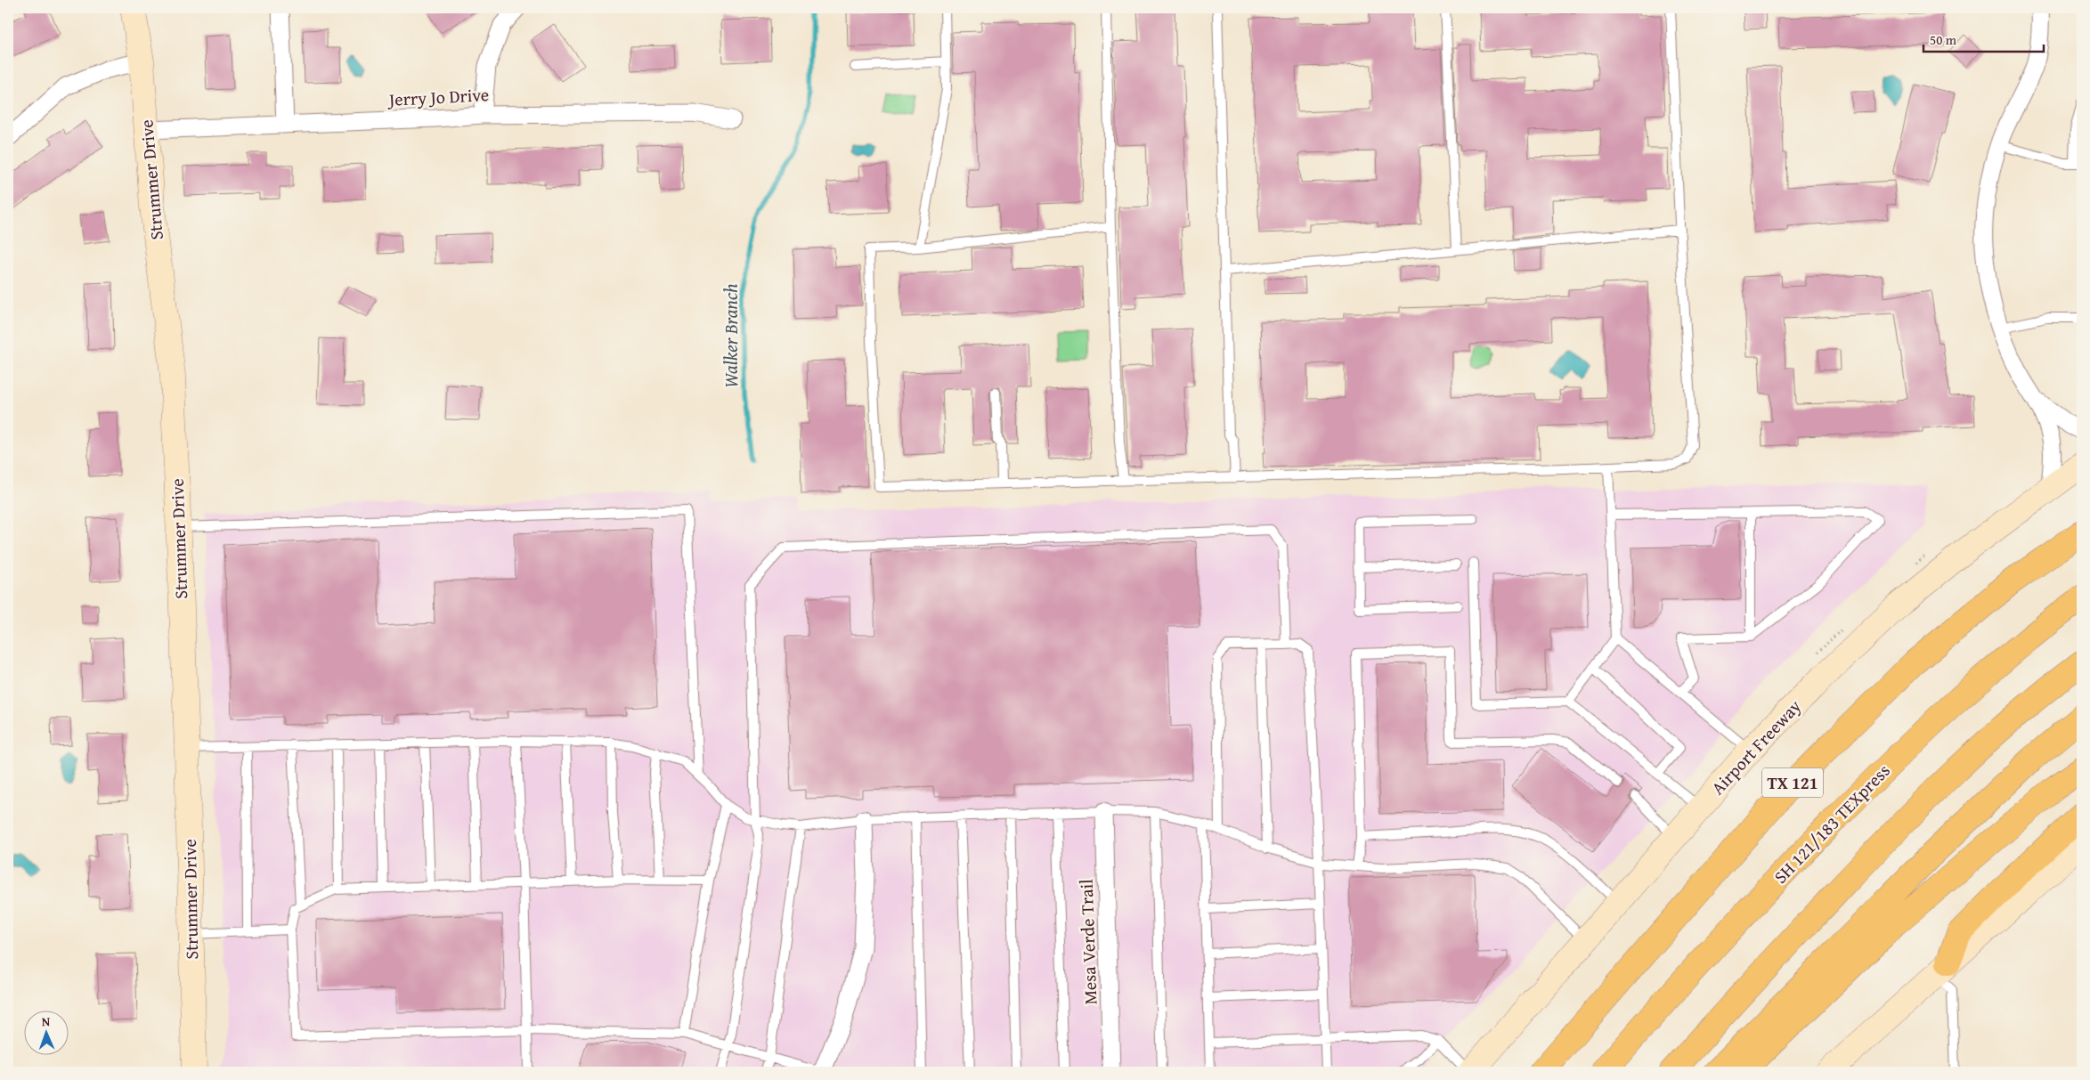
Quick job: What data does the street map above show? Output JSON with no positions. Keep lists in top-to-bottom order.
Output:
{
  "streets": {
    "highway": ["TX 121", "SH 121/183 TEXpress"],
    "main road": ["Strummer Drive", "Airport Freeway"],
    "street": ["Jerry Jo Drive", "Mesa Verde Trail"]
  },
  "crossings": [
    ["Jerry Jo Drive", "Strummer Drive"]
  ],
  "water": ["Walker Branch"],
  "scale_bar": "50 m",
  "north": "top"
}
